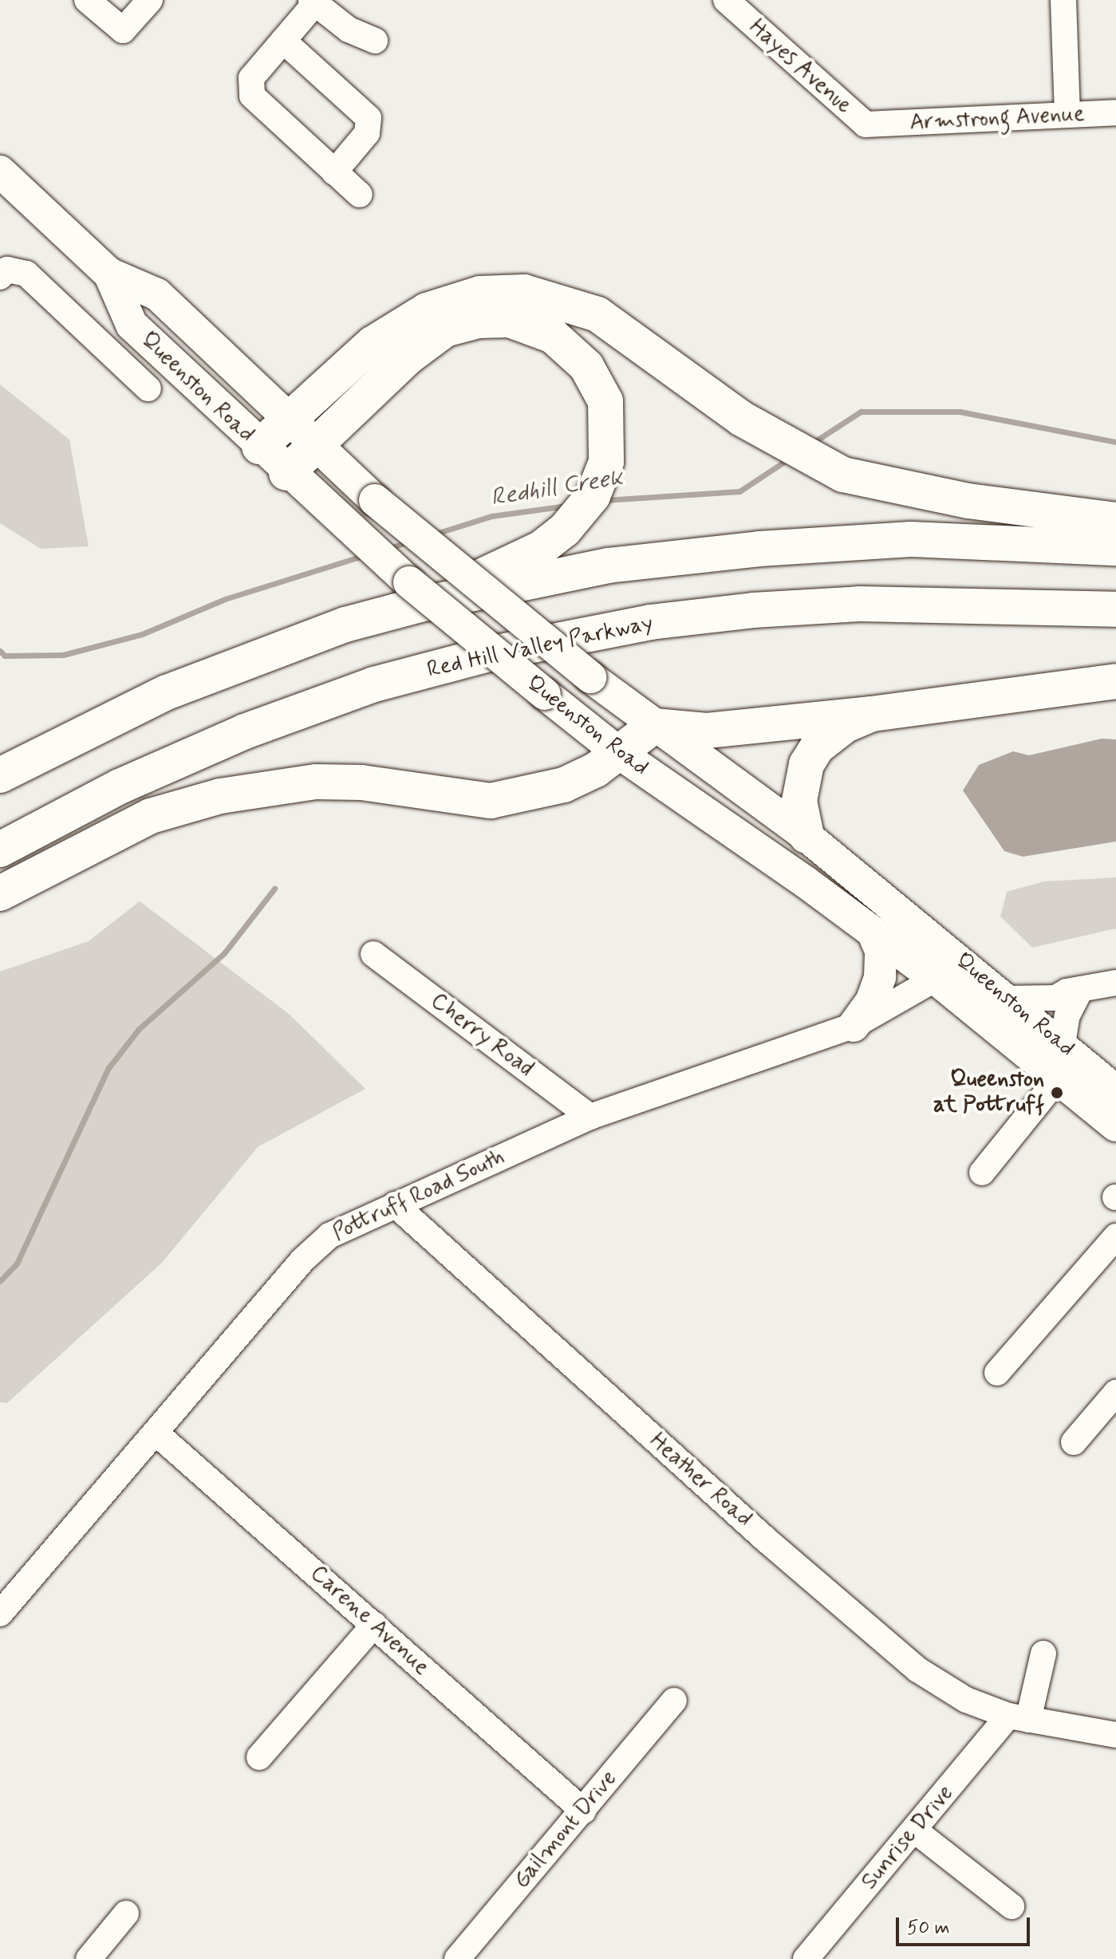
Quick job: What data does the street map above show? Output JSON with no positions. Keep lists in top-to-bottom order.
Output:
{
  "streets": {
    "highway": ["Red Hill Valley Parkway"],
    "main road": ["Queenston Road"],
    "street": [
      "Hayes Avenue",
      "Armstrong Avenue",
      "Cherry Road",
      "Pottruff Road South",
      "Heather Road",
      "Carene Avenue",
      "Gailmont Drive",
      "Sunrise Drive"
    ]
  },
  "crossings": [
    ["Hayes Avenue", "Armstrong Avenue"],
    ["Queenston Road", "Pottruff Road South"],
    ["Cherry Road", "Pottruff Road South"],
    ["Pottruff Road South", "Heather Road"],
    ["Pottruff Road South", "Carene Avenue"],
    ["Heather Road", "Sunrise Drive"],
    ["Carene Avenue", "Gailmont Drive"]
  ],
  "water": ["Redhill Creek"],
  "places": ["Queenston at Pottruff"],
  "scale_bar": "50 m"
}
